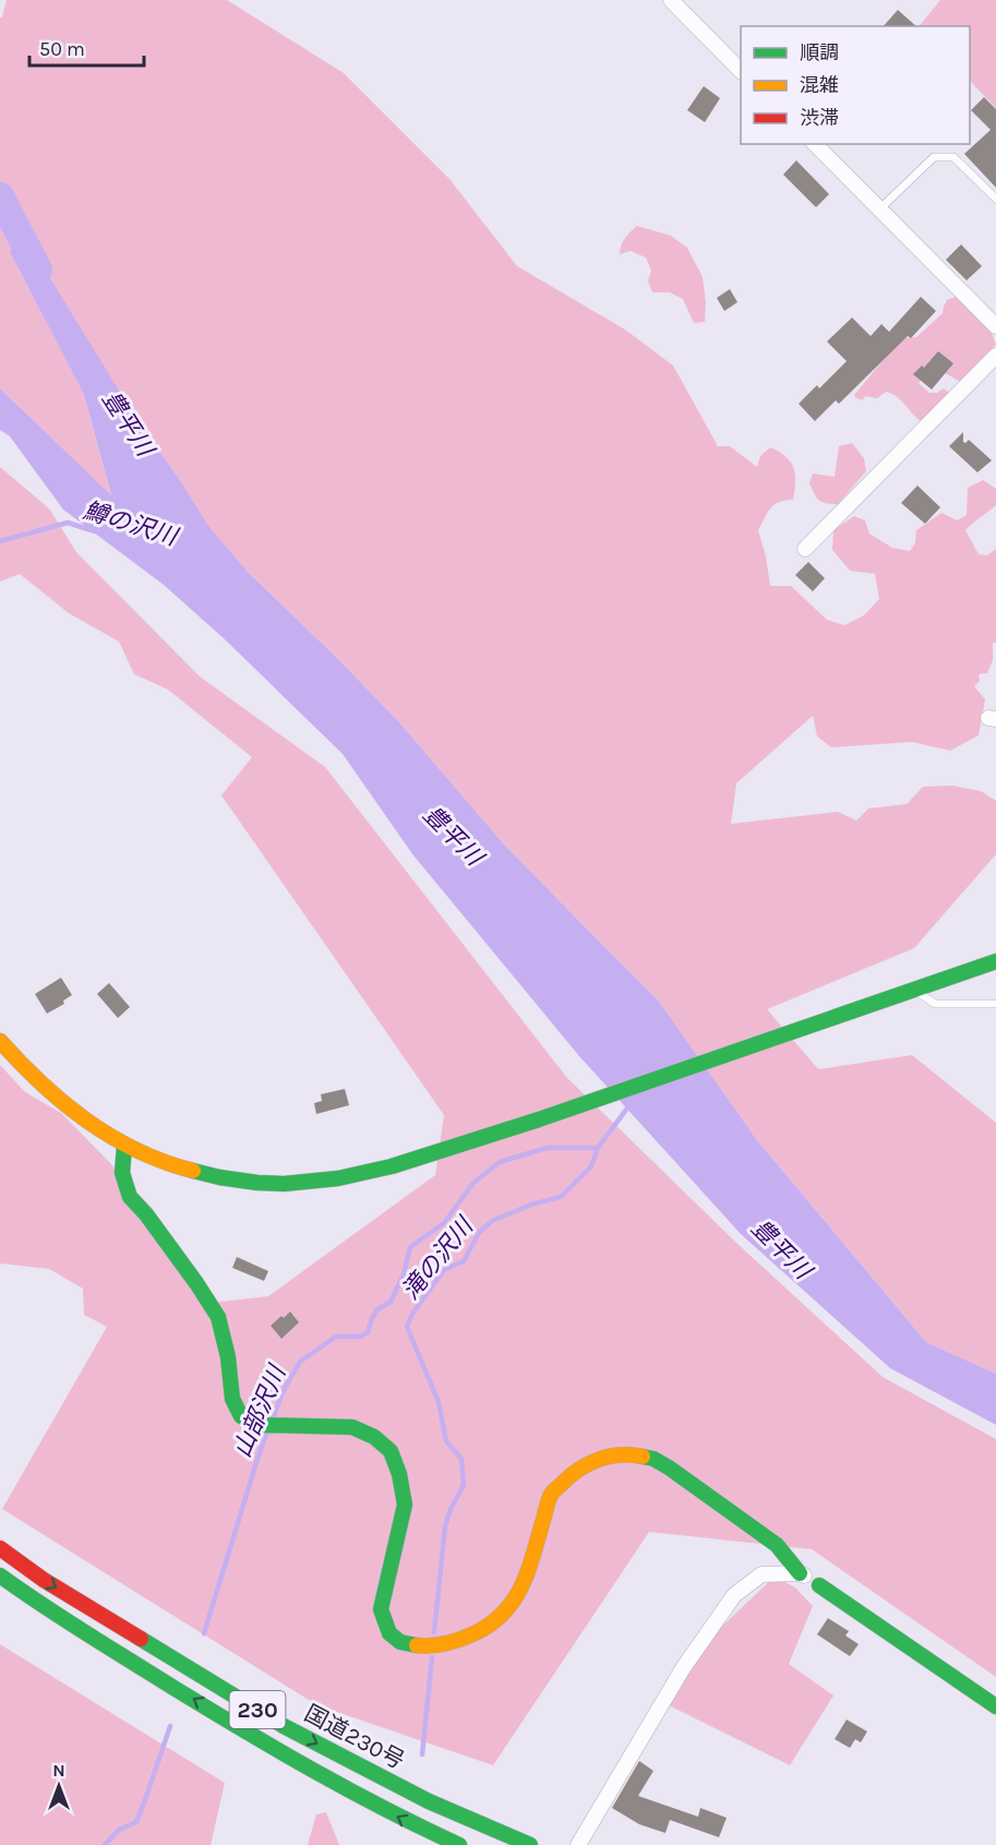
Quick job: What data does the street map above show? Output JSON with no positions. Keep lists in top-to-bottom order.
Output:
{
  "streets": {
    "main road": ["230", "国道230号"]
  },
  "water": [
    "豊平川",
    "鱒の沢川",
    "滝の沢川",
    "山部沢川"
  ],
  "legend": ["順調", "混雑", "渋滞"],
  "scale_bar": "50 m",
  "north": "top"
}
